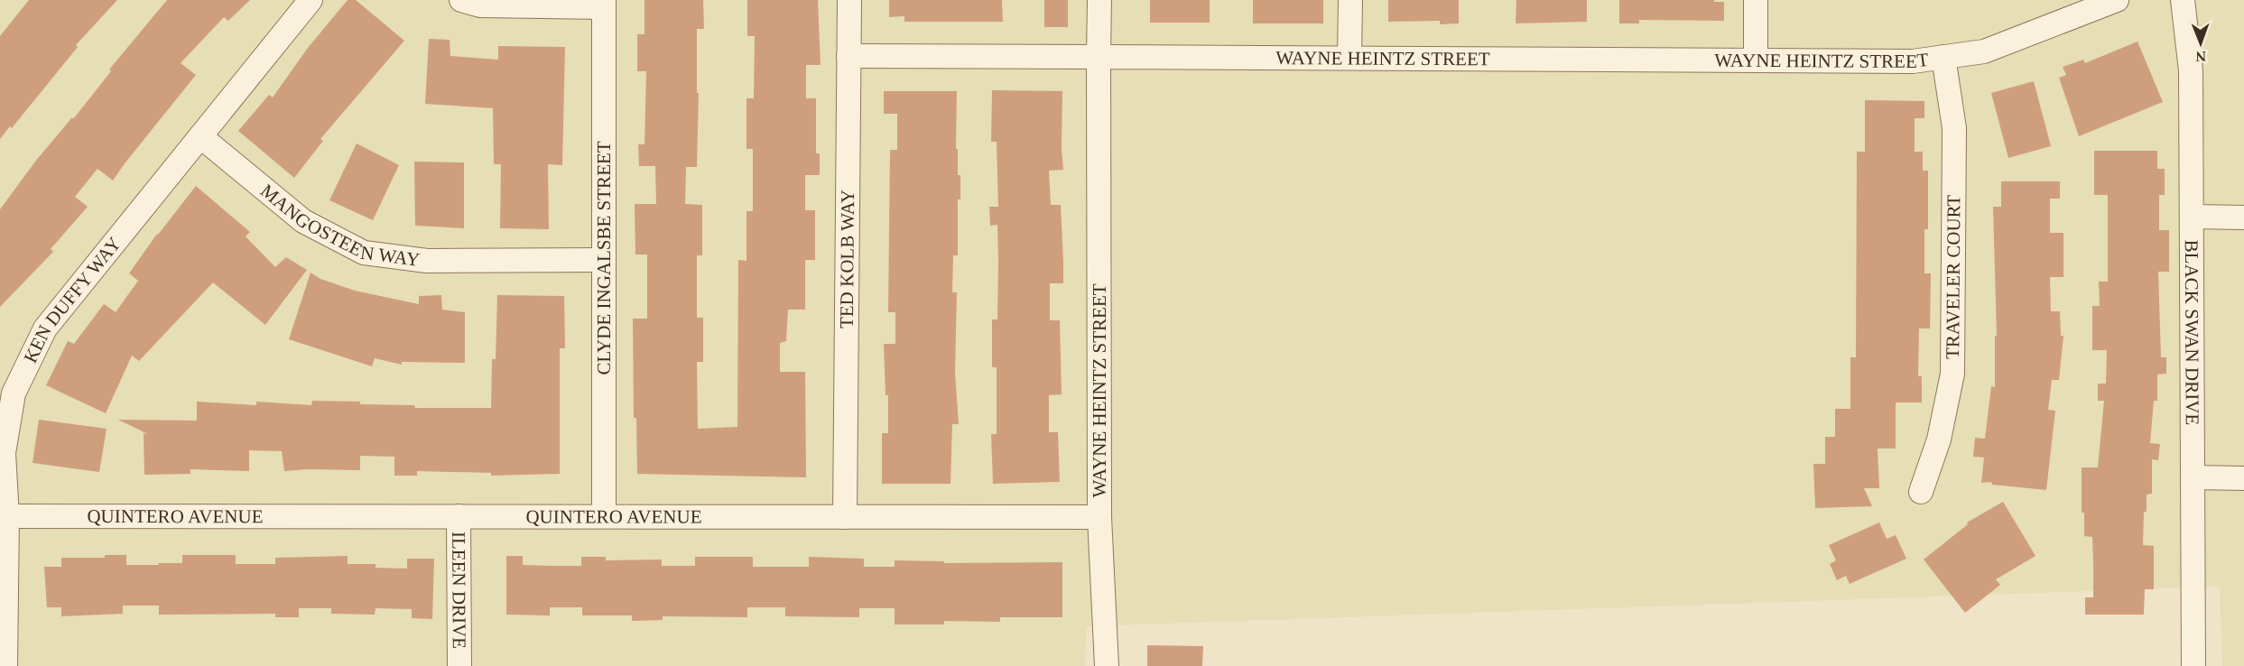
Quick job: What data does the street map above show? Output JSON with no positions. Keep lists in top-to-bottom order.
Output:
{
  "streets": {
    "street": [
      "WAYNE HEINTZ STREET",
      "MANGOSTEEN WAY",
      "CLYDE INGALSBE STREET",
      "TED KOLB WAY",
      "TRAVELER COURT",
      "KEN DUFFY WAY",
      "BLACK SWAN DRIVE",
      "QUINTERO AVENUE",
      "ILEEN DRIVE"
    ]
  },
  "crossings": [
    ["WAYNE HEINTZ STREET", "TRAVELER COURT"],
    ["WAYNE HEINTZ STREET", "QUINTERO AVENUE"],
    ["MANGOSTEEN WAY", "CLYDE INGALSBE STREET"],
    ["MANGOSTEEN WAY", "KEN DUFFY WAY"],
    ["CLYDE INGALSBE STREET", "QUINTERO AVENUE"],
    ["TED KOLB WAY", "QUINTERO AVENUE"],
    ["KEN DUFFY WAY", "QUINTERO AVENUE"],
    ["QUINTERO AVENUE", "ILEEN DRIVE"]
  ],
  "north": "bottom"
}
